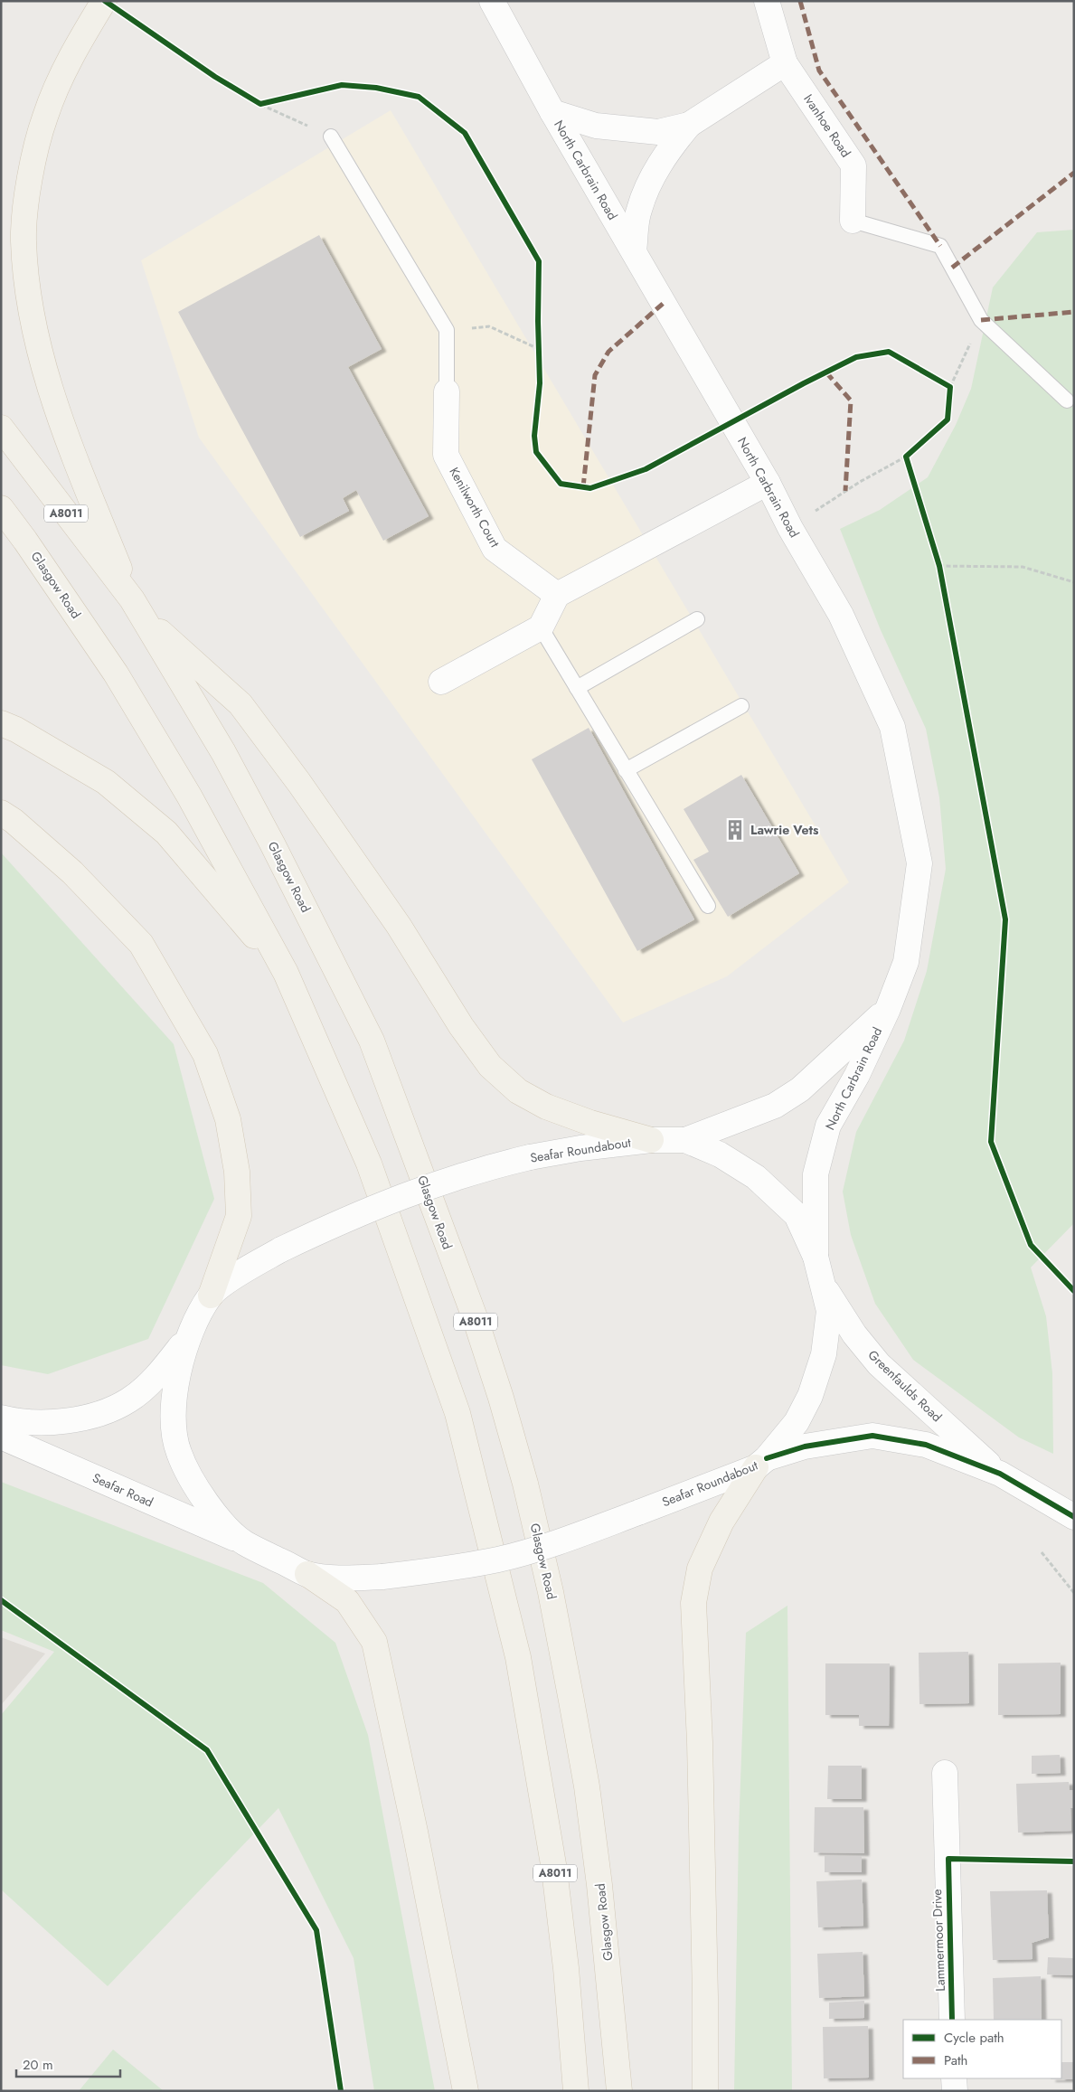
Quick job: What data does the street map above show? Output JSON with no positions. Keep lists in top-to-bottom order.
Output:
{
  "streets": {
    "main road": ["A8011", "Glasgow Road"],
    "street": [
      "Ivanhoe Road",
      "North Carbrain Road",
      "Kenilworth Court",
      "Seafar Roundabout",
      "Greenfaulds Road",
      "Seafar Road",
      "Lammermoor Drive"
    ]
  },
  "crossings": [
    ["North Carbrain Road", "Seafar Roundabout"],
    ["Seafar Roundabout", "Greenfaulds Road"],
    ["Seafar Roundabout", "Seafar Road"]
  ],
  "places": {
    "building": ["Lawrie Vets"]
  },
  "legend": ["Cycle path", "Path"],
  "scale_bar": "20 m"
}
